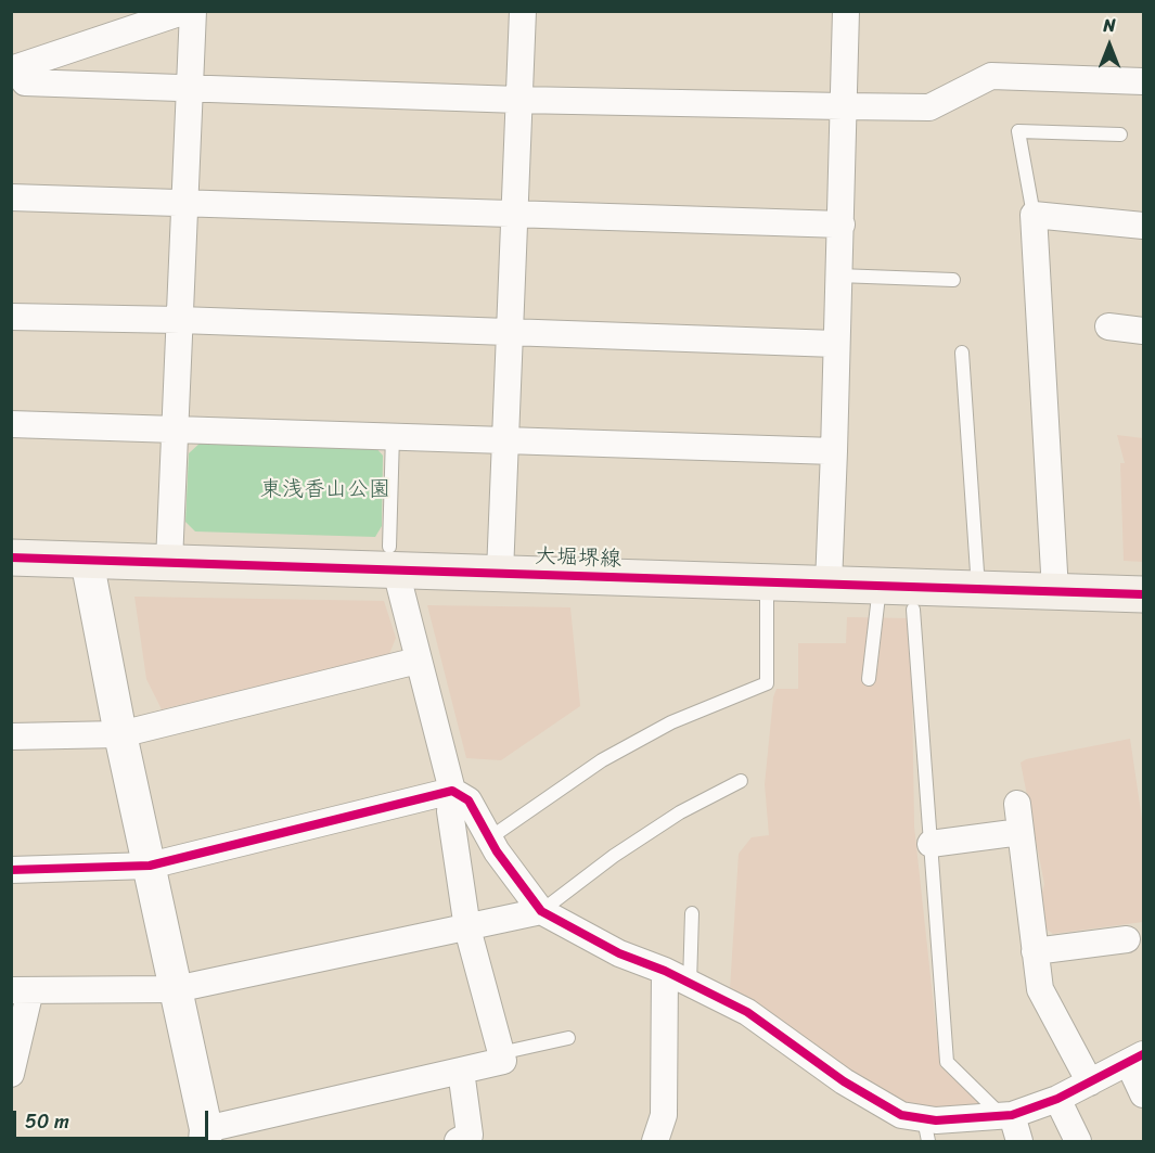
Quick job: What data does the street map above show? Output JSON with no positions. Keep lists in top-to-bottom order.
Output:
{
  "streets": {
    "main road": ["大堀堺線"]
  },
  "parks": ["東浅香山公園"],
  "scale_bar": "50 m",
  "north": "top"
}
